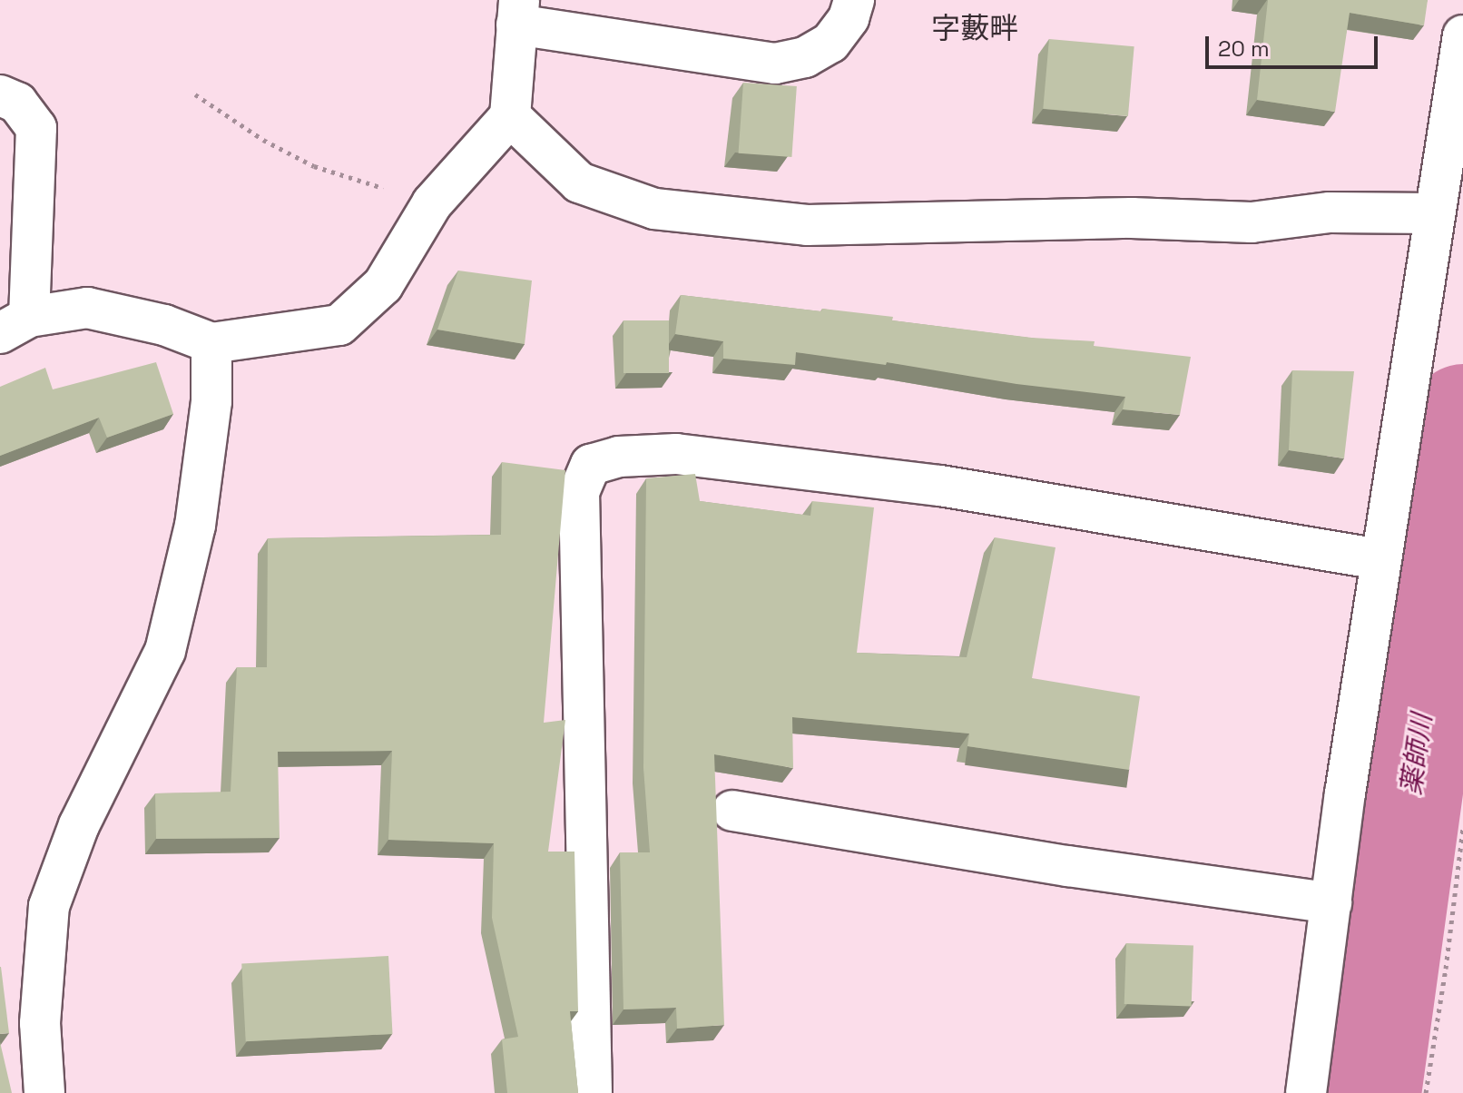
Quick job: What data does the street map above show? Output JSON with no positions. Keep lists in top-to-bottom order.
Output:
{
  "districts": ["字藪畔"],
  "water": ["薬師川"],
  "scale_bar": "20 m"
}
